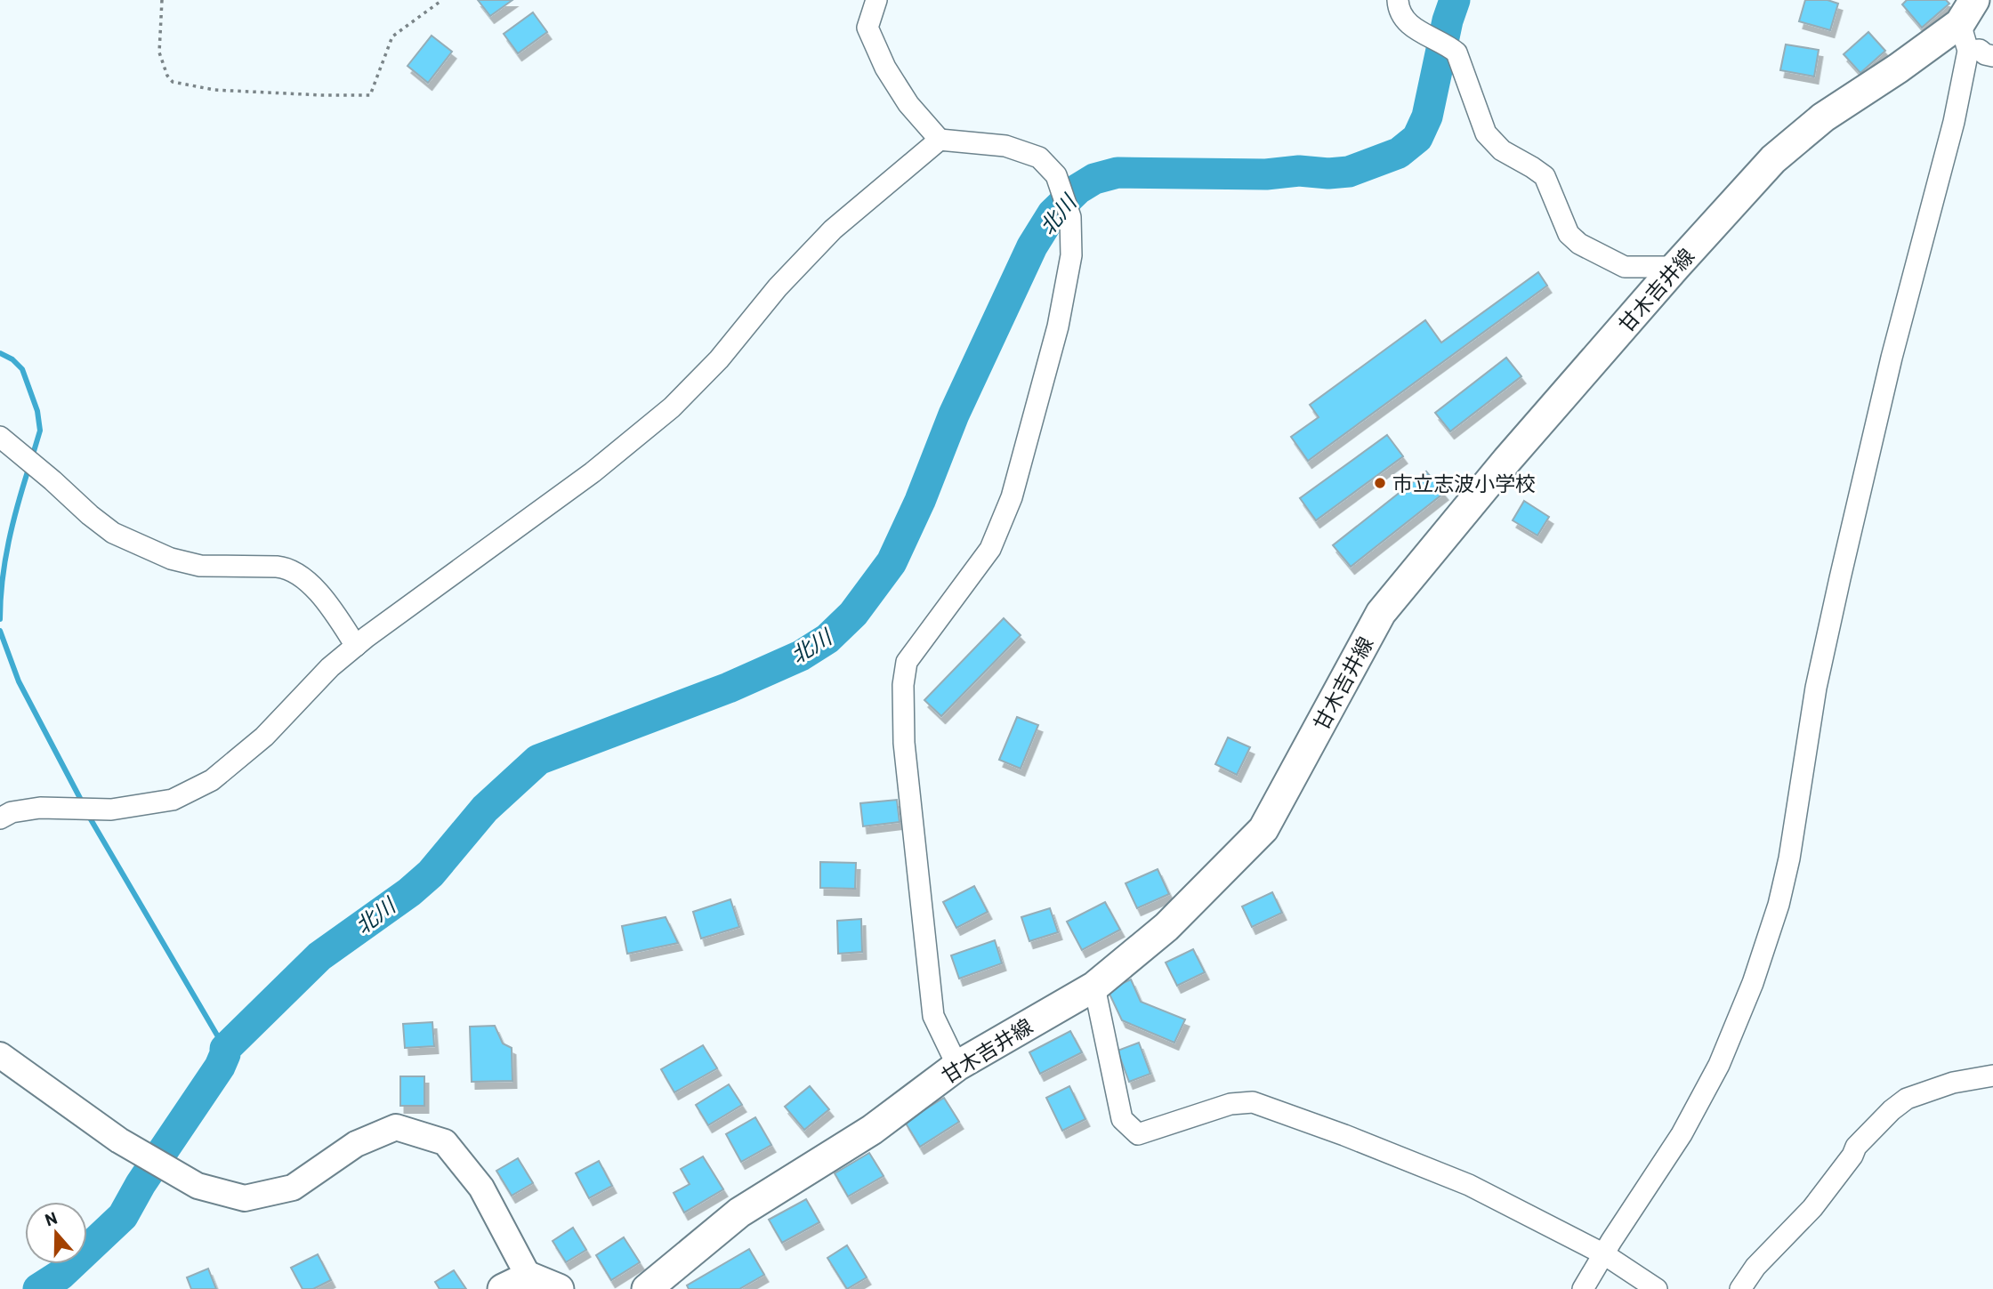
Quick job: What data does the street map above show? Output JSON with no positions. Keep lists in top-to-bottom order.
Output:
{
  "streets": {
    "main road": ["甘木吉井線"]
  },
  "water": ["北川"],
  "places": ["市立志波小学校"],
  "north": "top"
}
